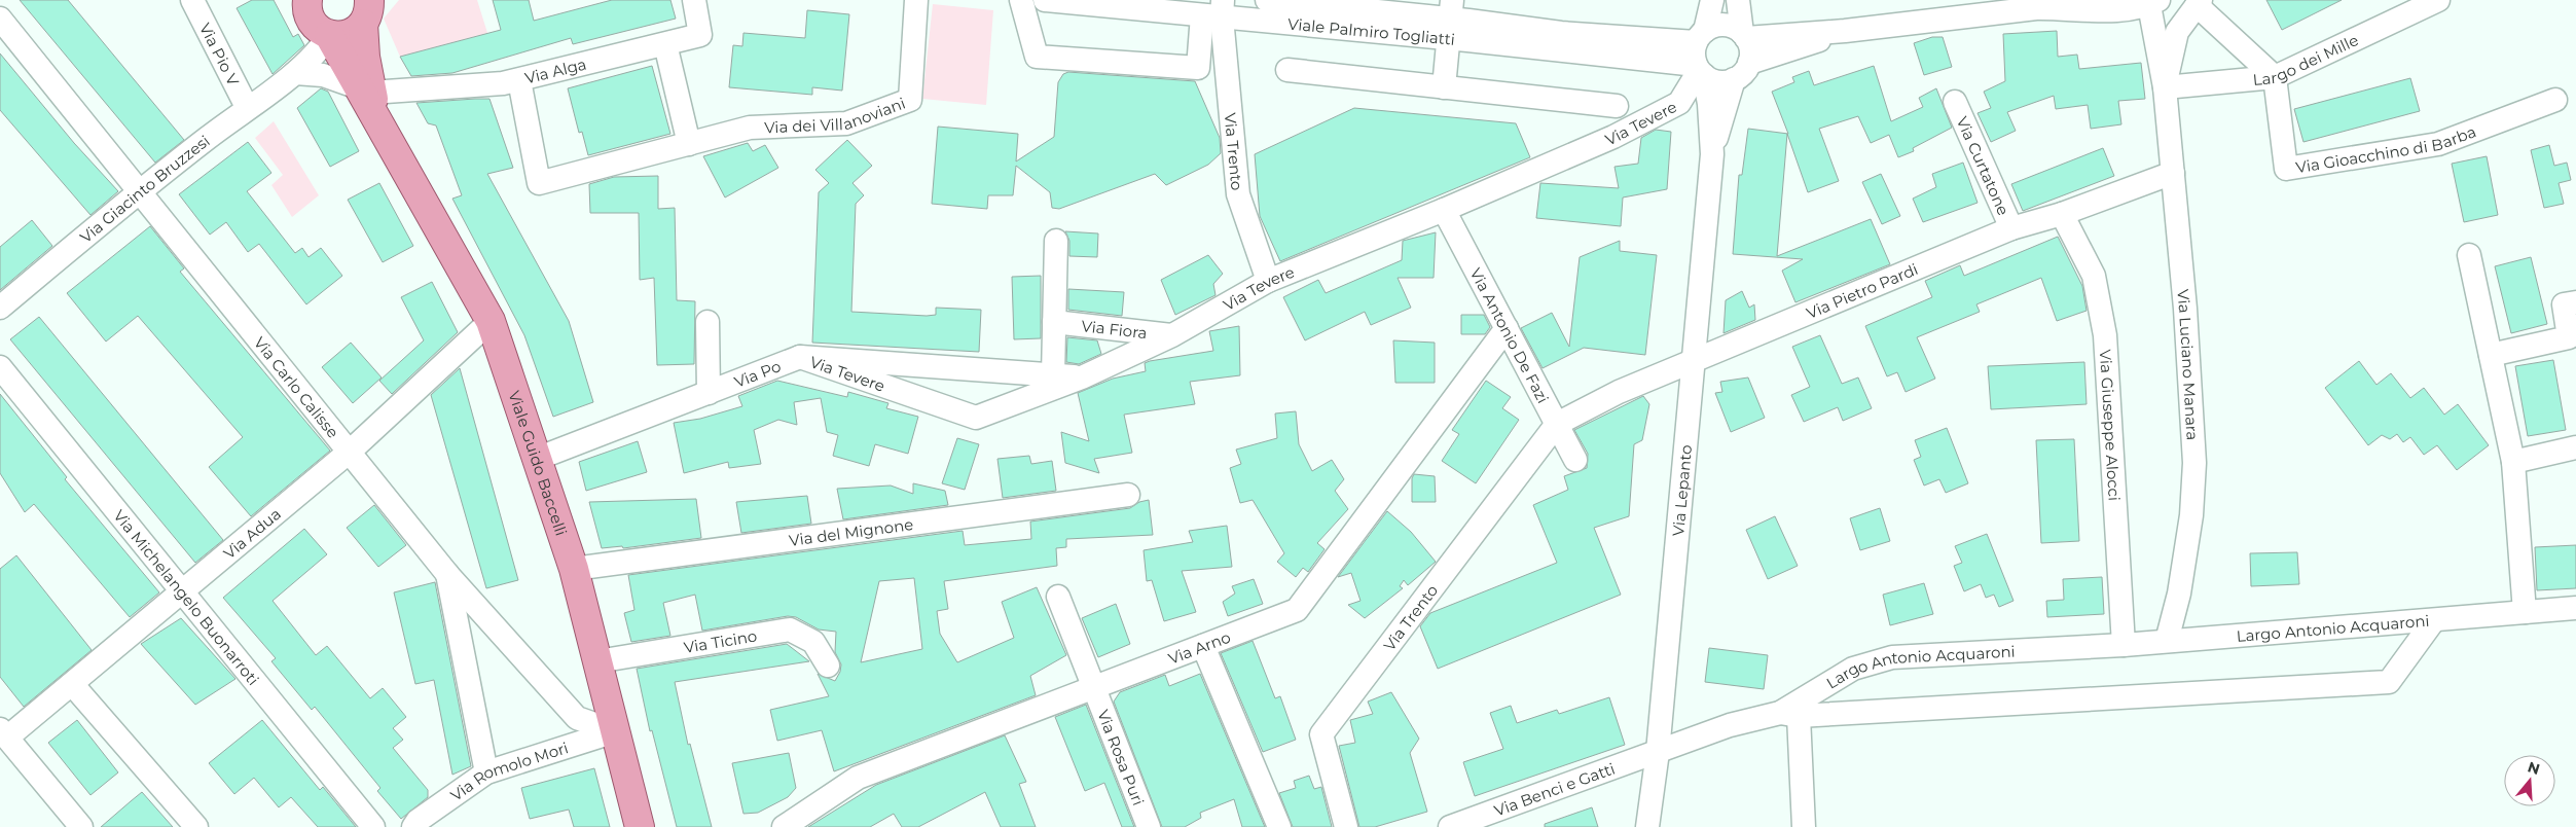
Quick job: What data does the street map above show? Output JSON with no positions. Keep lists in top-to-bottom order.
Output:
{
  "streets": {
    "main road": ["Viale Guido Baccelli"],
    "street": [
      "Viale Palmiro Togliatti",
      "Via Pio V",
      "Largo dei Mille",
      "Via Alga",
      "Via dei Villanoviani",
      "Via Tevere",
      "Via Gioacchino di Barba",
      "Via Trento",
      "Via Curtatone",
      "Via Giacinto Bruzzesi",
      "Via Pietro Pardi",
      "Via Fiora",
      "Via Antonio De Fazi",
      "Via Luciano Manara",
      "Via Po",
      "Via Carlo Calisse",
      "Via Giuseppe Alocci",
      "Via Lepanto",
      "Via del Mignone",
      "Via Adua",
      "Via Michelangelo Buonarroti",
      "Largo Antonio Acquaroni",
      "Via Ticino",
      "Via Arno",
      "Via Rosa Puri",
      "Via Romolo Mori",
      "Via Benci e Gatti"
    ]
  },
  "crossings": [
    ["Viale Palmiro Togliatti", "Via Tevere"],
    ["Viale Palmiro Togliatti", "Via Trento"],
    ["Viale Palmiro Togliatti", "Via Lepanto"],
    ["Via Pio V", "Via Giacinto Bruzzesi"],
    ["Largo dei Mille", "Via Gioacchino di Barba"],
    ["Largo dei Mille", "Via Luciano Manara"],
    ["Via Alga", "Via dei Villanoviani"],
    ["Via Alga", "Viale Guido Baccelli"],
    ["Via Tevere", "Via Trento"],
    ["Via Tevere", "Via Fiora"],
    ["Via Tevere", "Via Antonio De Fazi"],
    ["Via Tevere", "Via Po"],
    ["Via Tevere", "Via Lepanto"],
    ["Via Trento", "Via Pietro Pardi"],
    ["Via Trento", "Via Antonio De Fazi"],
    ["Via Curtatone", "Via Pietro Pardi"],
    ["Via Giacinto Bruzzesi", "Via Carlo Calisse"],
    ["Via Giacinto Bruzzesi", "Viale Guido Baccelli"],
    ["Via Pietro Pardi", "Via Antonio De Fazi"],
    ["Via Pietro Pardi", "Via Luciano Manara"],
    ["Via Pietro Pardi", "Via Giuseppe Alocci"],
    ["Via Pietro Pardi", "Via Lepanto"],
    ["Via Antonio De Fazi", "Via Arno"],
    ["Via Luciano Manara", "Largo Antonio Acquaroni"],
    ["Via Po", "Viale Guido Baccelli"],
    ["Via Carlo Calisse", "Viale Guido Baccelli"],
    ["Via Carlo Calisse", "Via Adua"],
    ["Via Carlo Calisse", "Via Romolo Mori"],
    ["Via Giuseppe Alocci", "Largo Antonio Acquaroni"],
    ["Viale Guido Baccelli", "Via del Mignone"],
    ["Viale Guido Baccelli", "Via Adua"],
    ["Viale Guido Baccelli", "Via Ticino"],
    ["Viale Guido Baccelli", "Via Romolo Mori"],
    ["Via Lepanto", "Largo Antonio Acquaroni"],
    ["Via Lepanto", "Via Benci e Gatti"],
    ["Via Adua", "Via Michelangelo Buonarroti"],
    ["Largo Antonio Acquaroni", "Via Benci e Gatti"],
    ["Via Arno", "Via Rosa Puri"]
  ],
  "north": "top"
}
